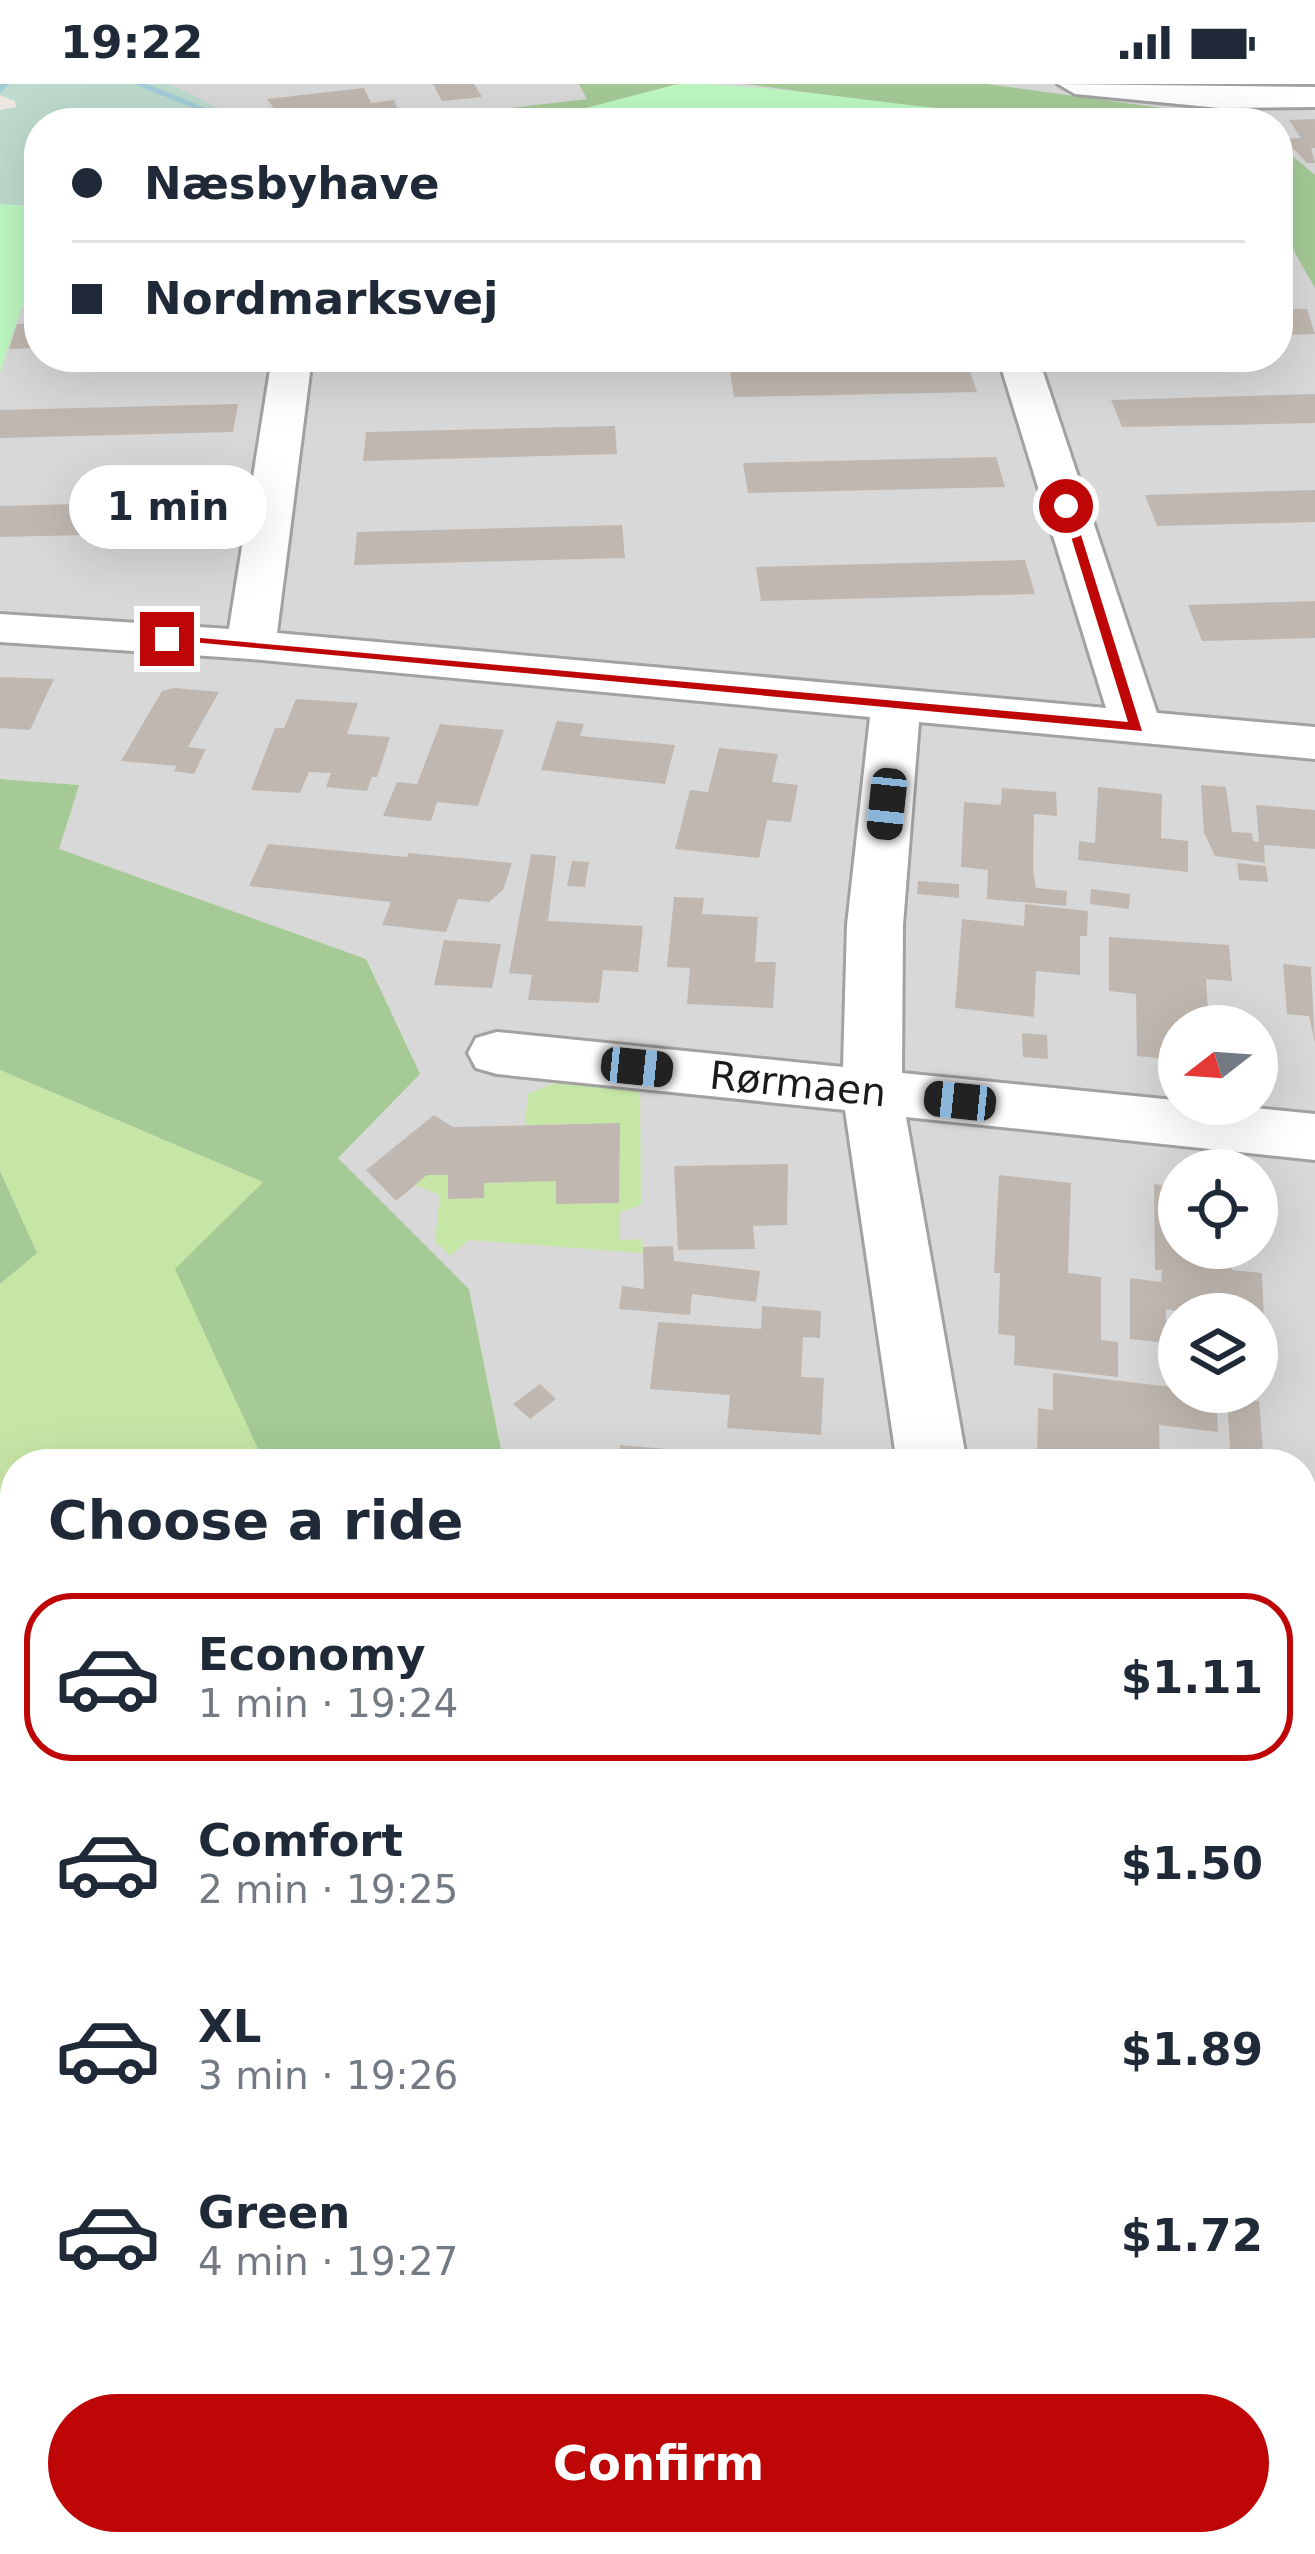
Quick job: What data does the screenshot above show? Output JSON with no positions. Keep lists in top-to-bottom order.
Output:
{
  "streets": {
    "street": ["Rørmaen"]
  },
  "north": "left",
  "page": {
    "status": "19:22",
    "banner": ["Næsbyhave", "Nordmarksvej"],
    "bubble": "1 min",
    "heading": "Choose a ride",
    "list": [
      {
        "name": "Economy",
        "note": "1 min · 19:24",
        "value": "$1.11"
      },
      {
        "name": "Comfort",
        "note": "2 min · 19:25",
        "value": "$1.50"
      },
      {
        "name": "XL",
        "note": "3 min · 19:26",
        "value": "$1.89"
      },
      {
        "name": "Green",
        "note": "4 min · 19:27",
        "value": "$1.72"
      }
    ],
    "buttons": "Confirm"
  }
}
